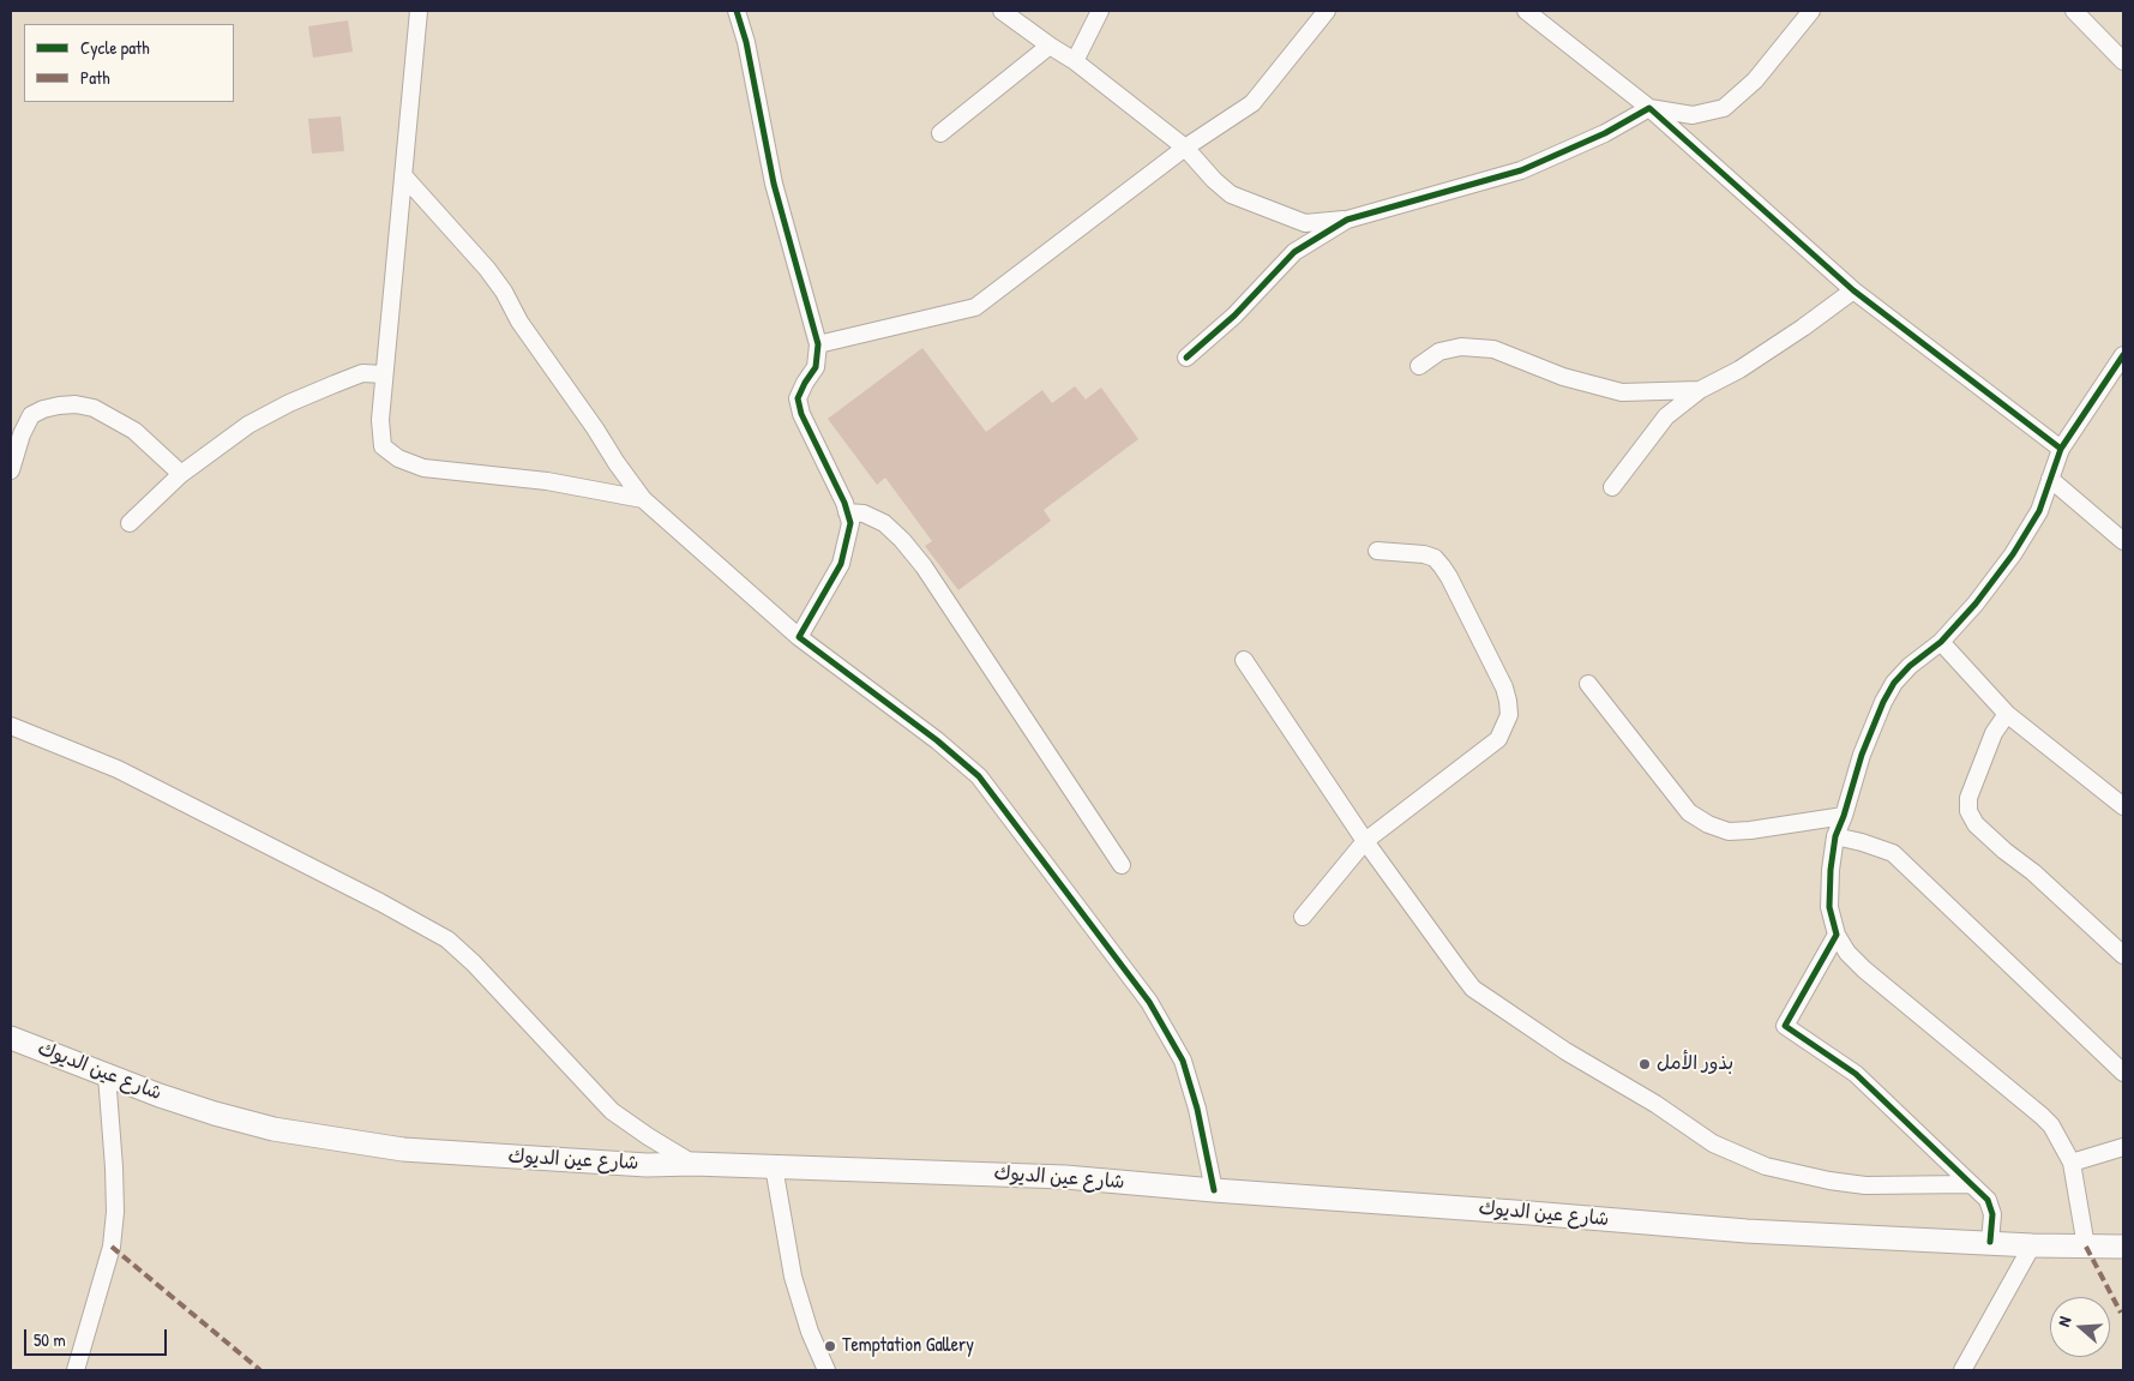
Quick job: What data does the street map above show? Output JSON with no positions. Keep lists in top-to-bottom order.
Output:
{
  "streets": {
    "main road": ["شارع عين الديوك"]
  },
  "places": ["بذور الأمل", "Temptation Gallery"],
  "legend": ["Cycle path", "Path"],
  "scale_bar": "50 m",
  "north": "left"
}
